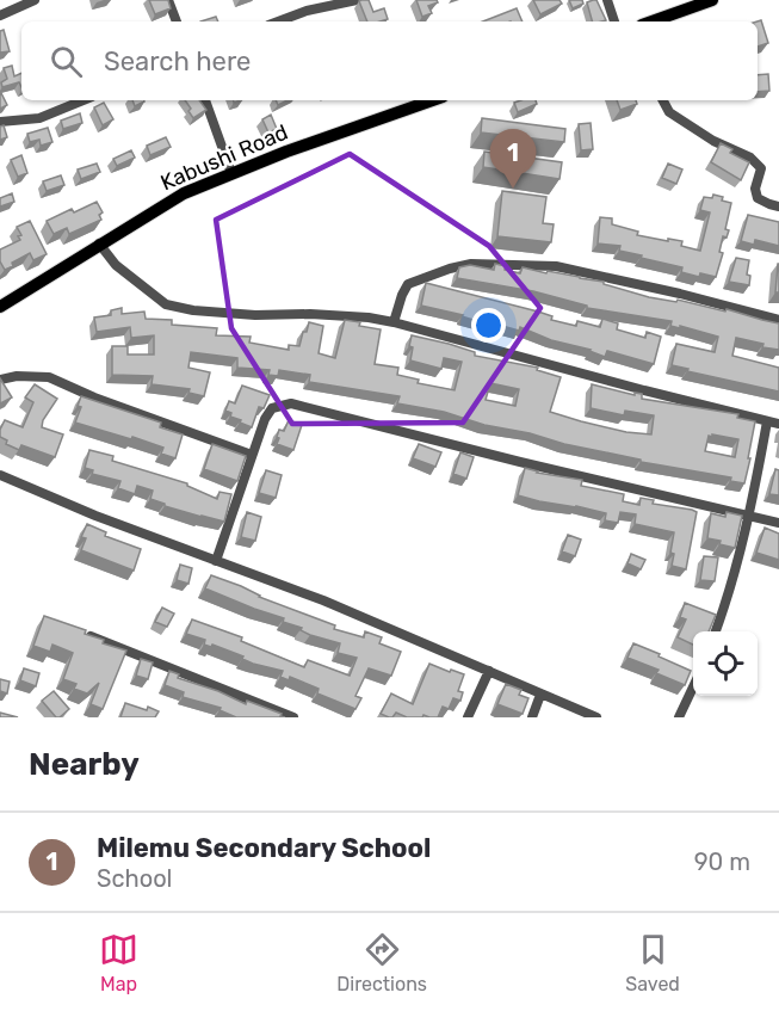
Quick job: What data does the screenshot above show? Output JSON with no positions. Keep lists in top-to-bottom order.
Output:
{
  "streets": {
    "main road": ["Kabushi Road"]
  },
  "page": {
    "search": "Search here",
    "pins": "1",
    "heading": "Nearby",
    "list": [
      {
        "mark": "1",
        "name": "Milemu Secondary School",
        "note": "School",
        "value": "90 m"
      }
    ],
    "nav": ["Map", "Directions", "Saved"]
  }
}
